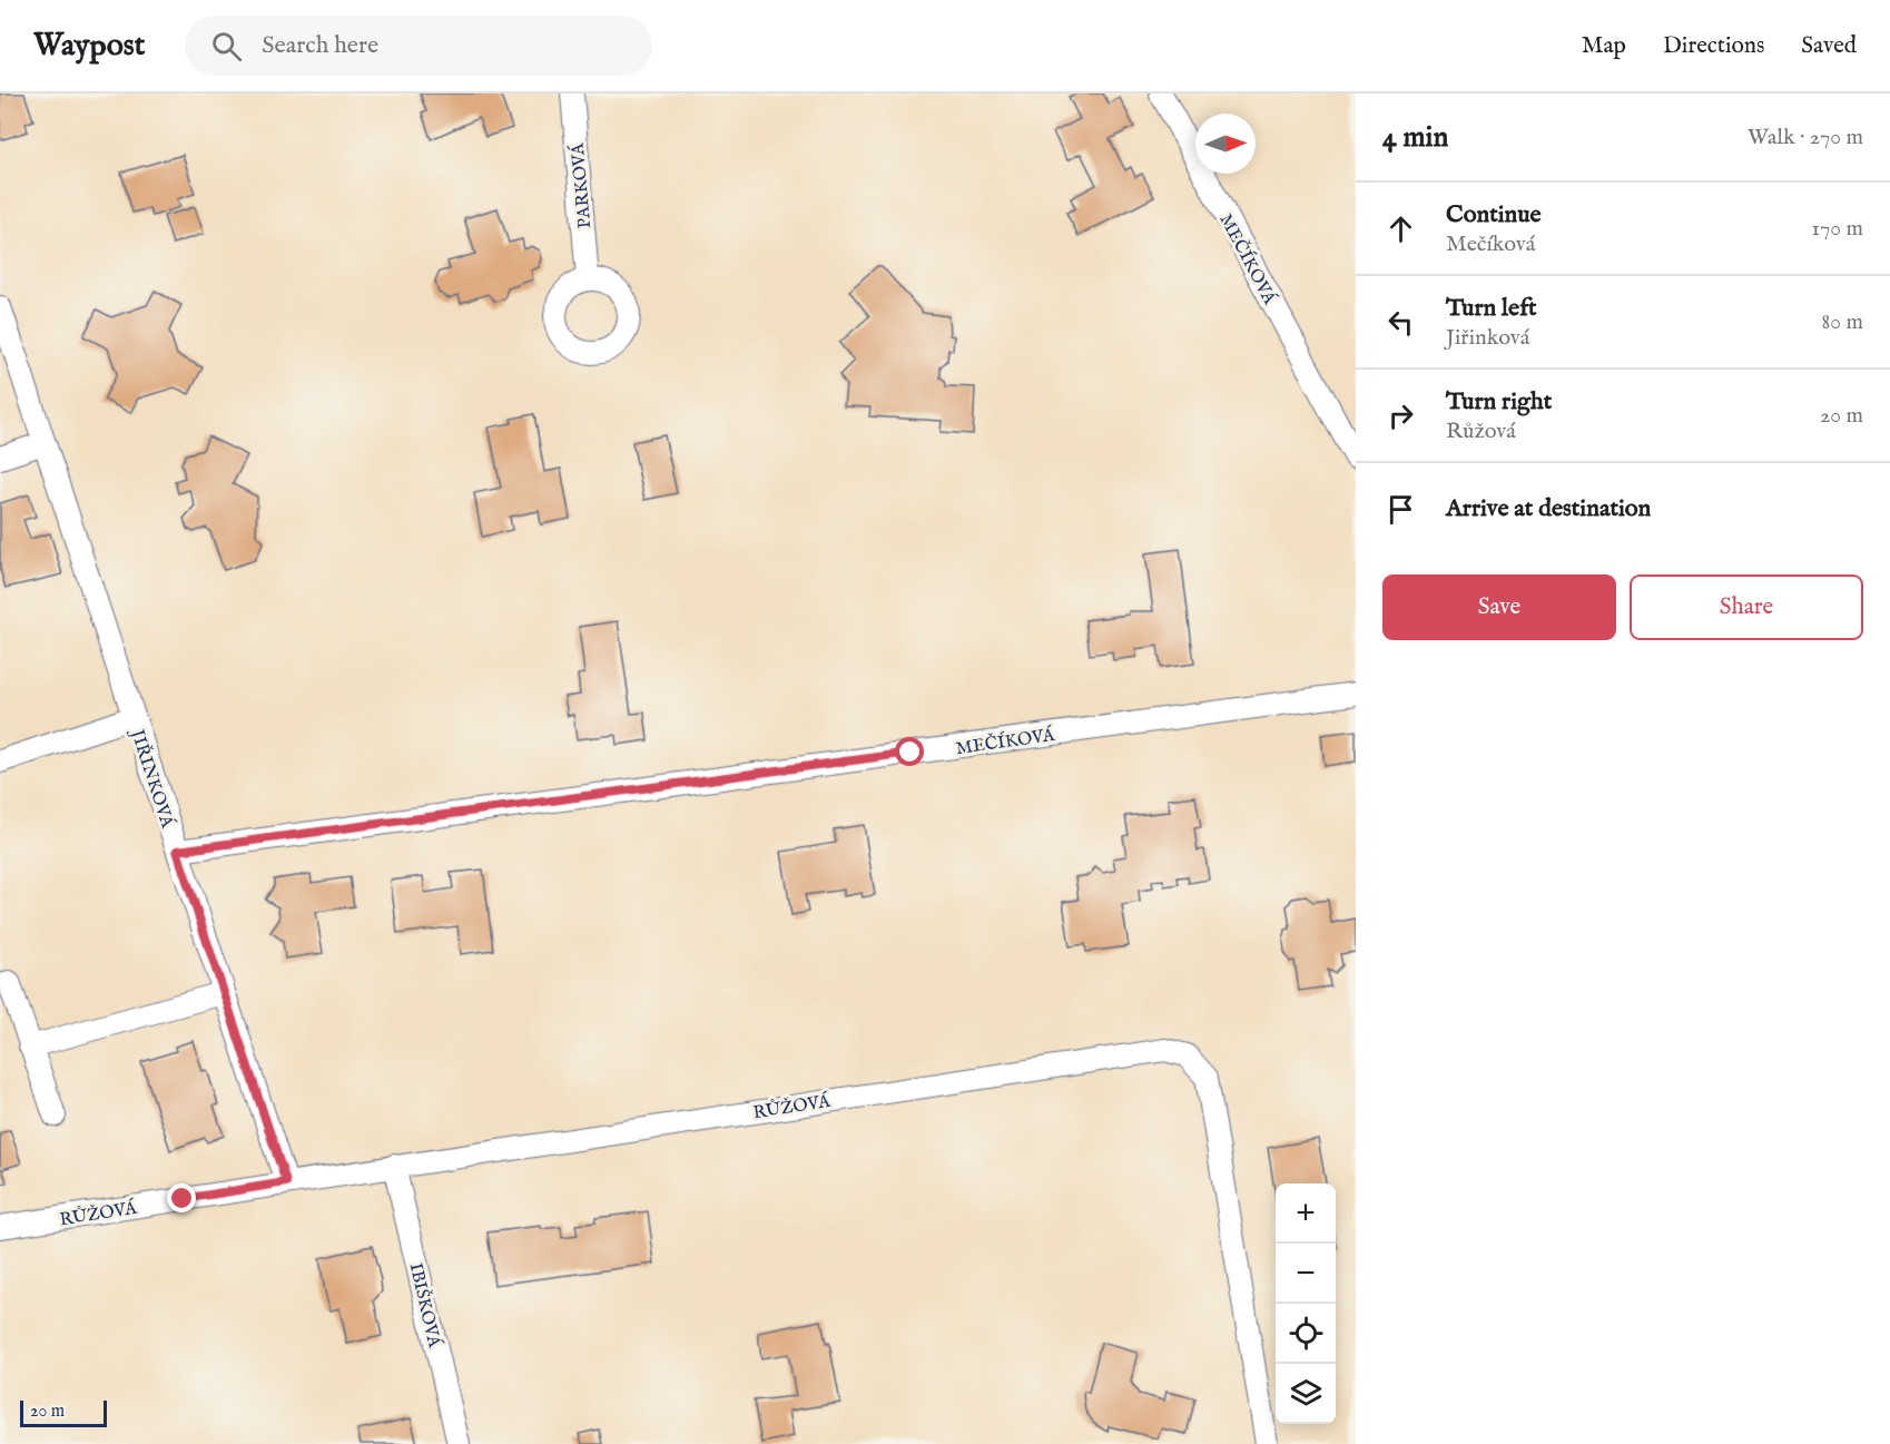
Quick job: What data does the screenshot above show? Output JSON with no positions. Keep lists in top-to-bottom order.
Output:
{
  "streets": {
    "street": [
      "PARKOVÁ",
      "MEČÍKOVÁ",
      "JIŘINKOVÁ",
      "RŮŽOVÁ",
      "IBIŠKOVÁ"
    ]
  },
  "crossings": [
    ["MEČÍKOVÁ", "JIŘINKOVÁ"],
    ["JIŘINKOVÁ", "RŮŽOVÁ"],
    ["RŮŽOVÁ", "IBIŠKOVÁ"]
  ],
  "scale_bar": "20 m",
  "north": "right",
  "page": {
    "header": "Waypost",
    "search": "Search here",
    "nav": ["Map", "Directions", "Saved"],
    "heading": ["4 min", "Walk · 270 m"],
    "list": [
      ["Continue", "Mečíková", "170 m"],
      ["Turn left", "Jiřinková", "80 m"],
      ["Turn right", "Růžová", "20 m"],
      "Arrive at destination"
    ],
    "buttons": ["Save", "Share"],
    "map_buttons": ["+", "−"],
    "scale": "20 m"
  }
}
